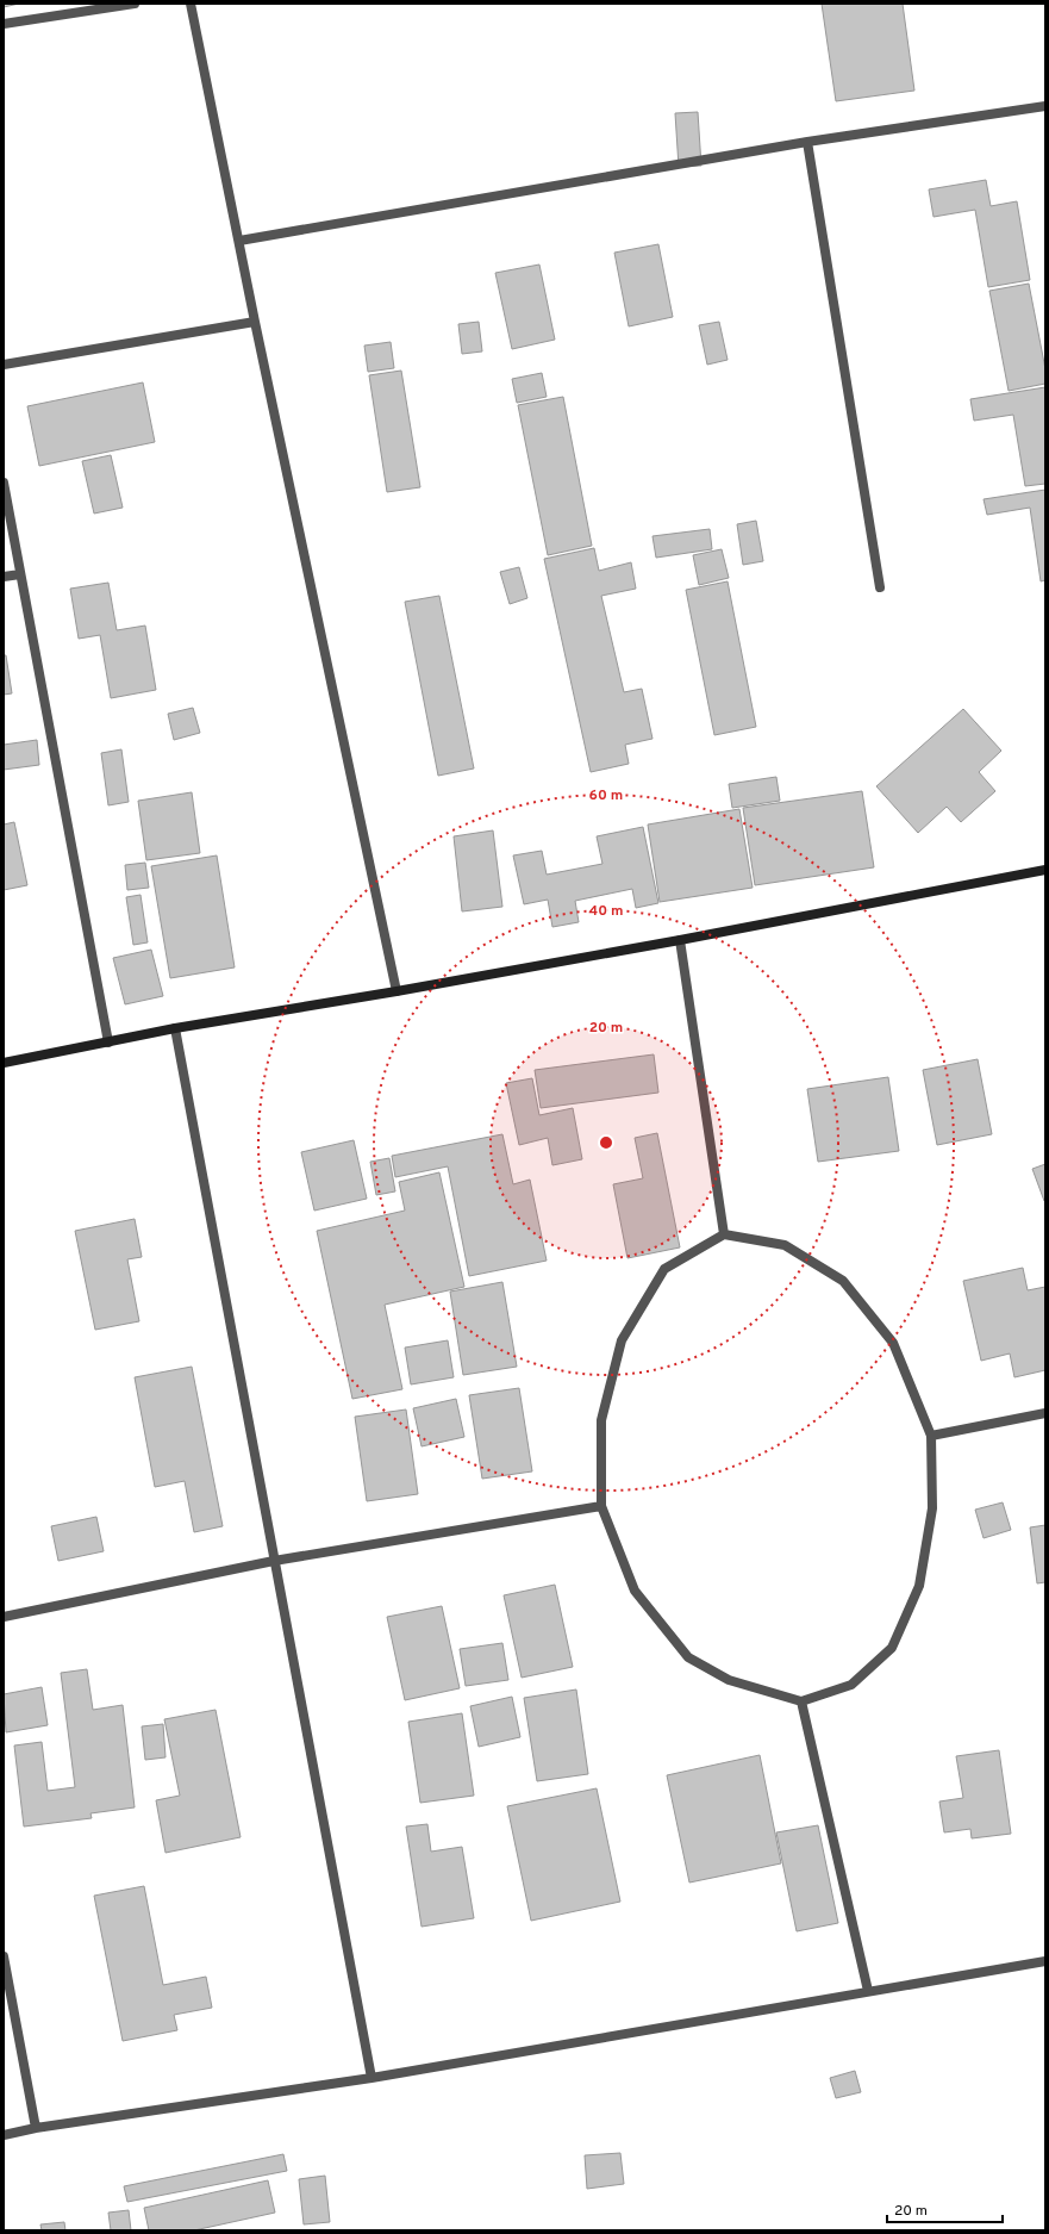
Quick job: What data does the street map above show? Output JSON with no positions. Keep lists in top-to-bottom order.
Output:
{
  "scale_bar": "20 m",
  "rings": ["60 m", "40 m", "20 m"]
}
